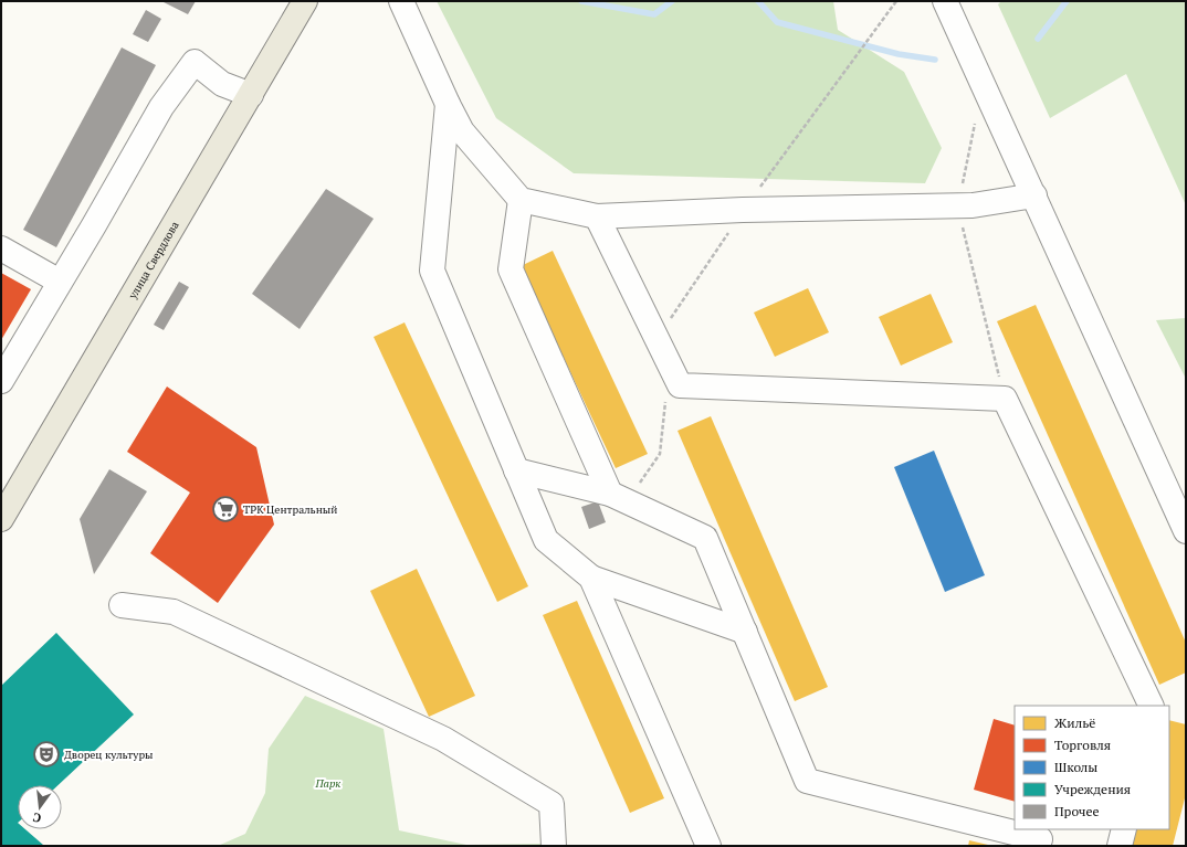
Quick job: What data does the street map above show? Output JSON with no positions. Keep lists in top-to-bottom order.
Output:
{
  "streets": {
    "main road": ["улица Свердлова"]
  },
  "parks": ["Парк"],
  "places": {
    "supermarket": ["ТРК Центральный"],
    "theatre": ["Дворец культуры"]
  },
  "legend": [
    "Жильё",
    "Торговля",
    "Школы",
    "Учреждения",
    "Прочее"
  ],
  "north": "bottom"
}
